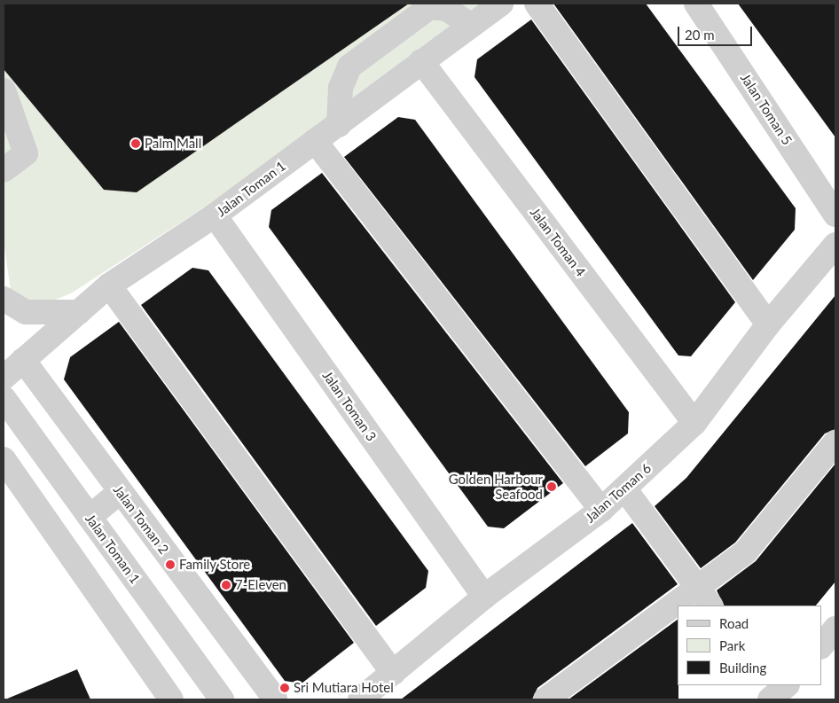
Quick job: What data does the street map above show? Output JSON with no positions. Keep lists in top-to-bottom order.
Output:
{
  "streets": {
    "street": [
      "Jalan Toman 5",
      "Jalan Toman 1",
      "Jalan Toman 4",
      "Jalan Toman 3",
      "Jalan Toman 6",
      "Jalan Toman 2"
    ]
  },
  "crossings": [
    ["Jalan Toman 1", "Jalan Toman 4"],
    ["Jalan Toman 1", "Jalan Toman 3"],
    ["Jalan Toman 1", "Jalan Toman 2"],
    ["Jalan Toman 4", "Jalan Toman 6"],
    ["Jalan Toman 3", "Jalan Toman 6"]
  ],
  "places": [
    "Palm Mall",
    "Golden Harbour Seafood",
    "Family Store",
    "7-Eleven",
    "Sri Mutiara Hotel"
  ],
  "legend": ["Road", "Park", "Building"],
  "scale_bar": "20 m"
}
